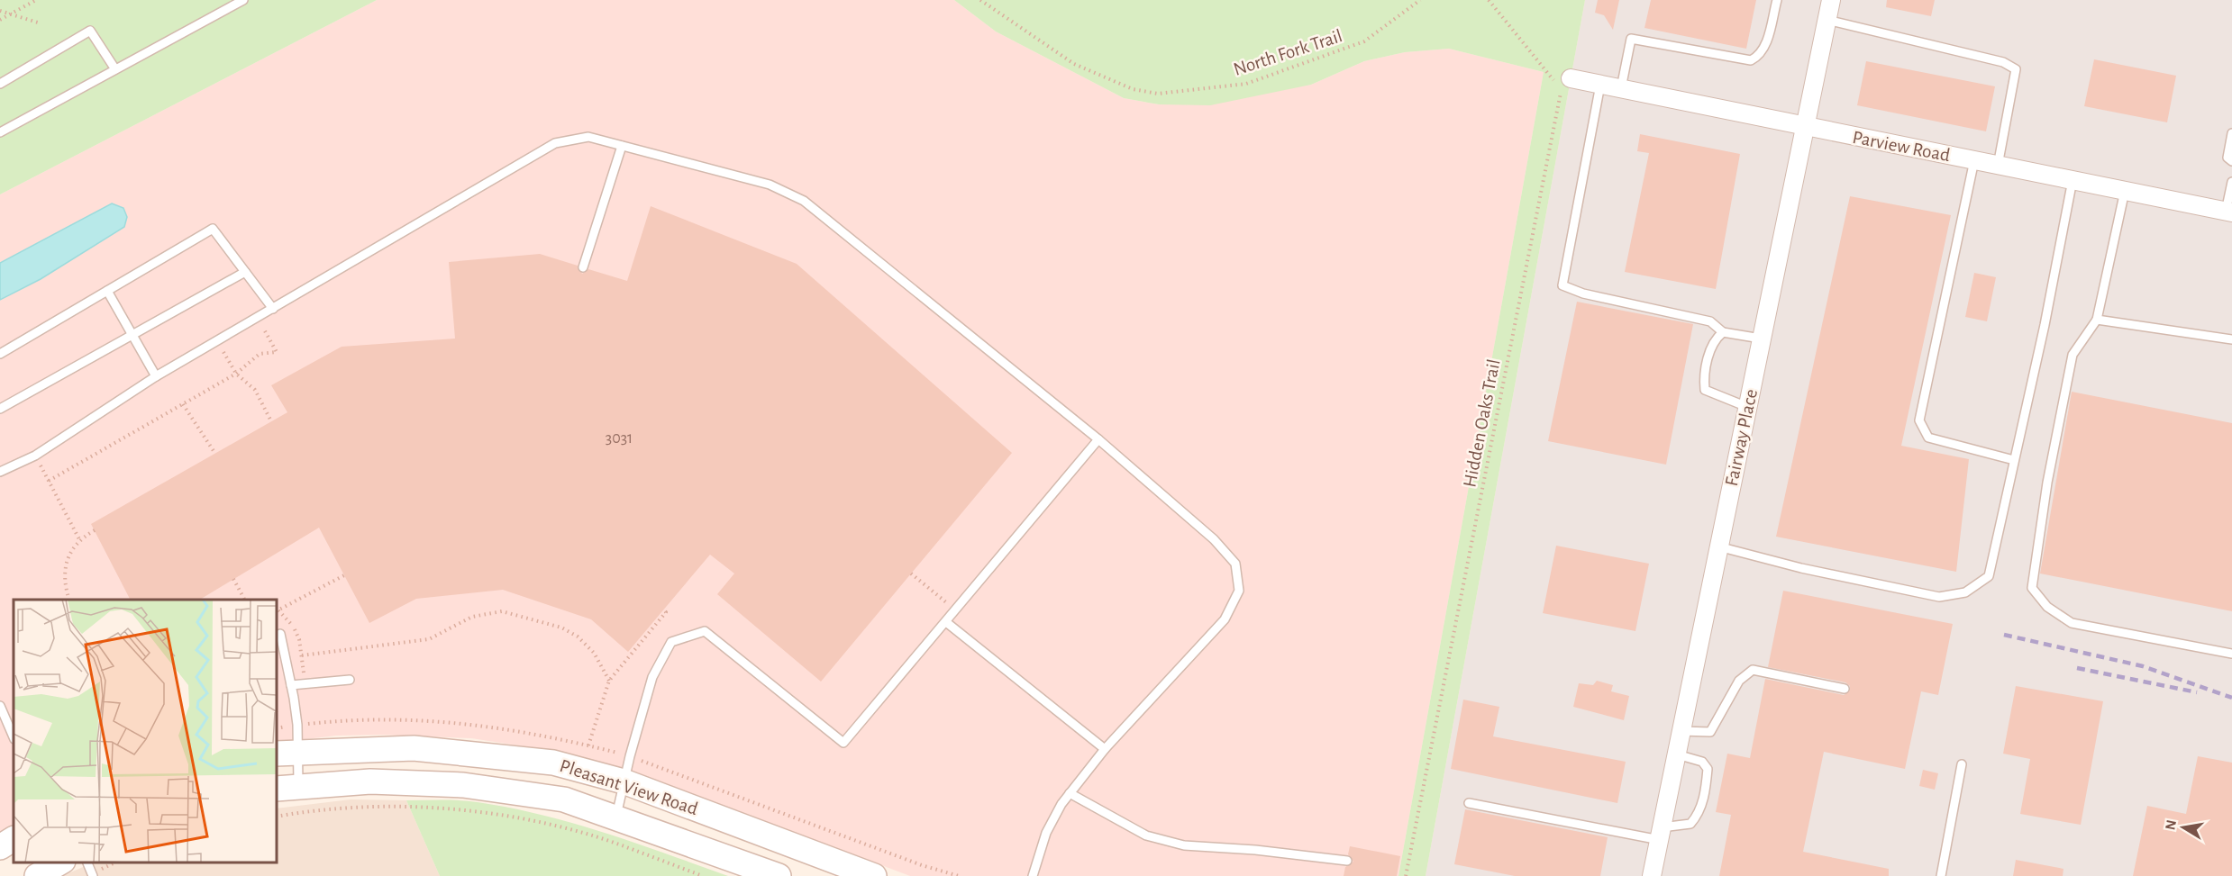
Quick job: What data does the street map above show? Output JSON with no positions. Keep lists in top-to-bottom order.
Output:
{
  "streets": {
    "street": ["Parview Road", "Fairway Place", "Pleasant View Road"],
    "path": ["North Fork Trail", "Hidden Oaks Trail"]
  },
  "crossings": [
    ["Parview Road", "Hidden Oaks Trail"],
    ["Parview Road", "Fairway Place"]
  ],
  "house_numbers": ["3031"],
  "north": "left"
}
